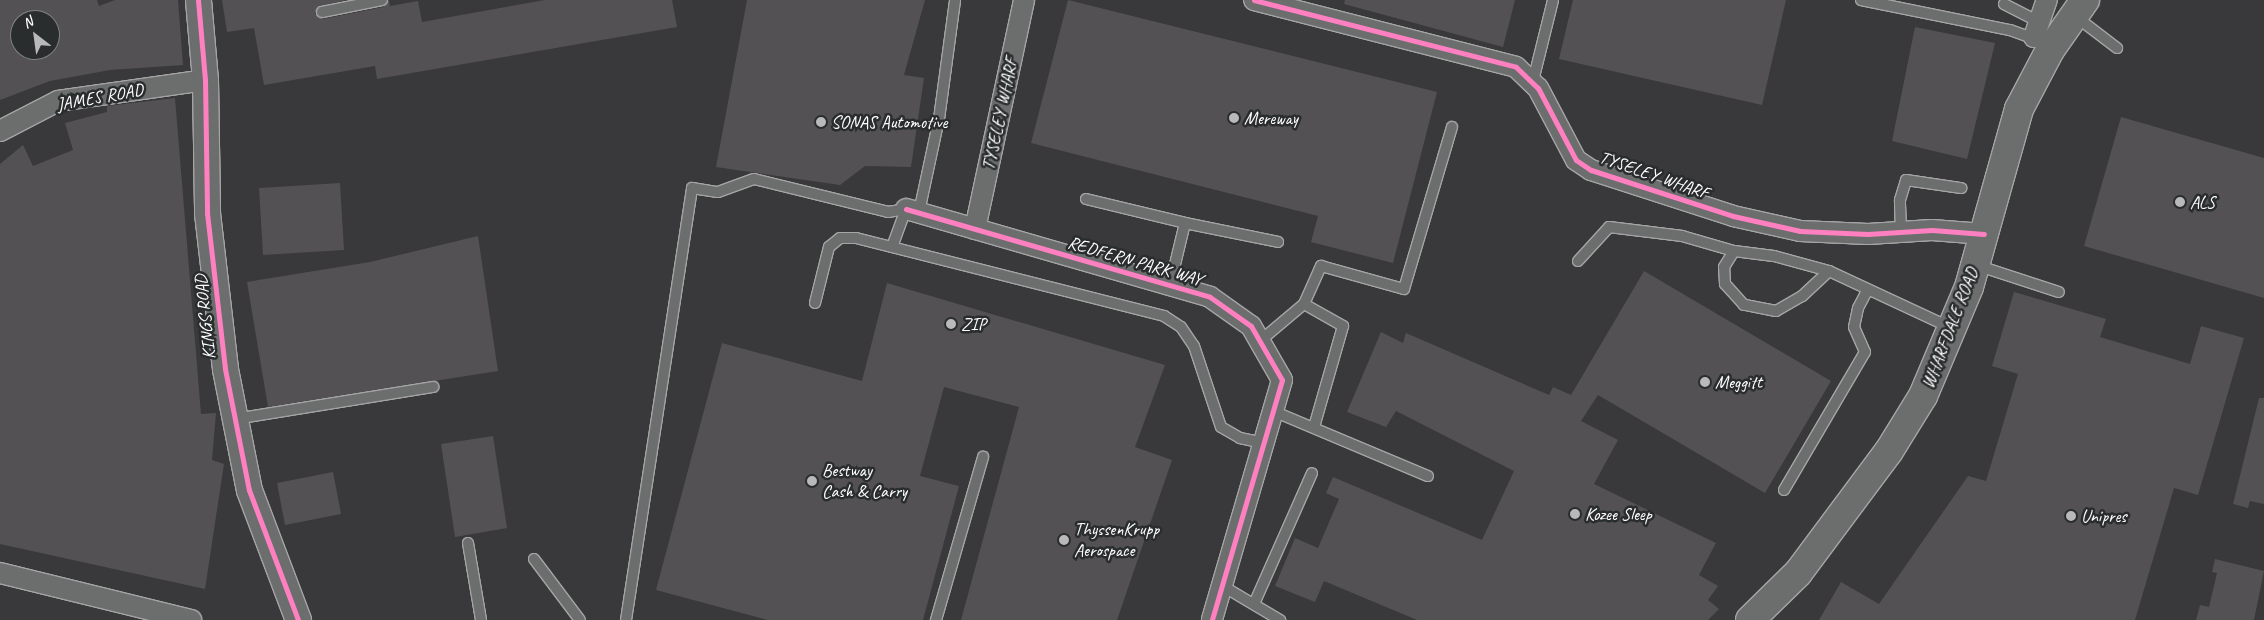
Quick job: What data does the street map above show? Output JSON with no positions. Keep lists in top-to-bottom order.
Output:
{
  "streets": {
    "main road": ["WHARFDALE ROAD"],
    "street": [
      "JAMES ROAD",
      "TYSELEY WHARF",
      "REDFERN PARK WAY",
      "KINGS ROAD"
    ]
  },
  "crossings": [
    ["JAMES ROAD", "KINGS ROAD"],
    ["TYSELEY WHARF", "REDFERN PARK WAY"],
    ["TYSELEY WHARF", "WHARFDALE ROAD"]
  ],
  "places": [
    "Mereway",
    "SONAS Automotive",
    "ALS",
    "ZIP",
    "Meggitt",
    "Bestway Cash & Carry",
    "Kozee Sleep",
    "Unipres",
    "ThyssenKrupp Aerospace"
  ],
  "north": "top left"
}
